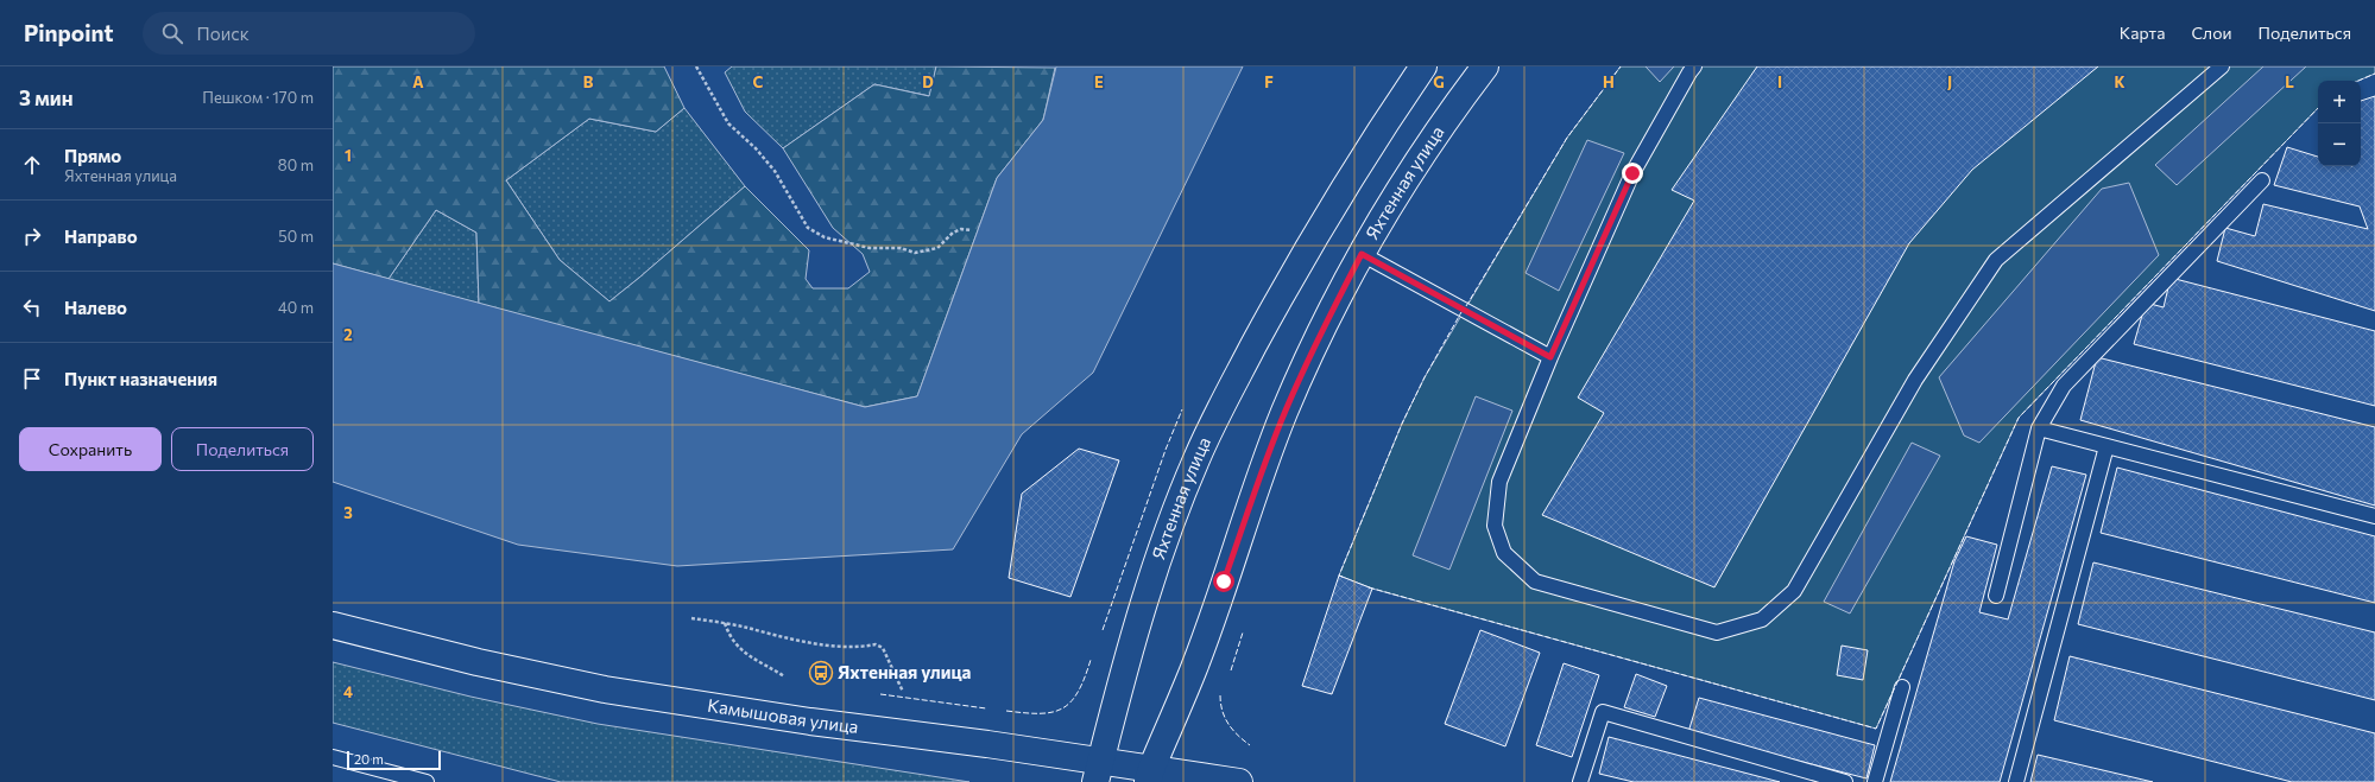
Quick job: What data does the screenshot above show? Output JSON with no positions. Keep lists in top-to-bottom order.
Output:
{
  "streets": {
    "main road": ["Яхтенная улица", "Камышовая улица"]
  },
  "crossings": [
    ["Яхтенная улица", "Камышовая улица"]
  ],
  "places": {
    "bus stop": ["Яхтенная улица"]
  },
  "scale_bar": "20 m",
  "page": {
    "header": "Pinpoint",
    "search": "Поиск",
    "nav": ["Карта", "Слои", "Поделиться"],
    "heading": ["3 мин", "Пешком · 170 m"],
    "map_buttons": ["+", "−"],
    "list": [
      ["Прямо", "Яхтенная улица", "80 m"],
      ["Направо", "50 m"],
      ["Налево", "40 m"],
      "Пункт назначения"
    ],
    "buttons": ["Сохранить", "Поделиться"],
    "scale": "20 m"
  },
  "grid": {
    "columns": [
      "A",
      "B",
      "C",
      "D",
      "E",
      "F",
      "G",
      "H",
      "I",
      "J",
      "K",
      "L"
    ],
    "rows": [
      "1",
      "2",
      "3",
      "4"
    ]
  }
}
